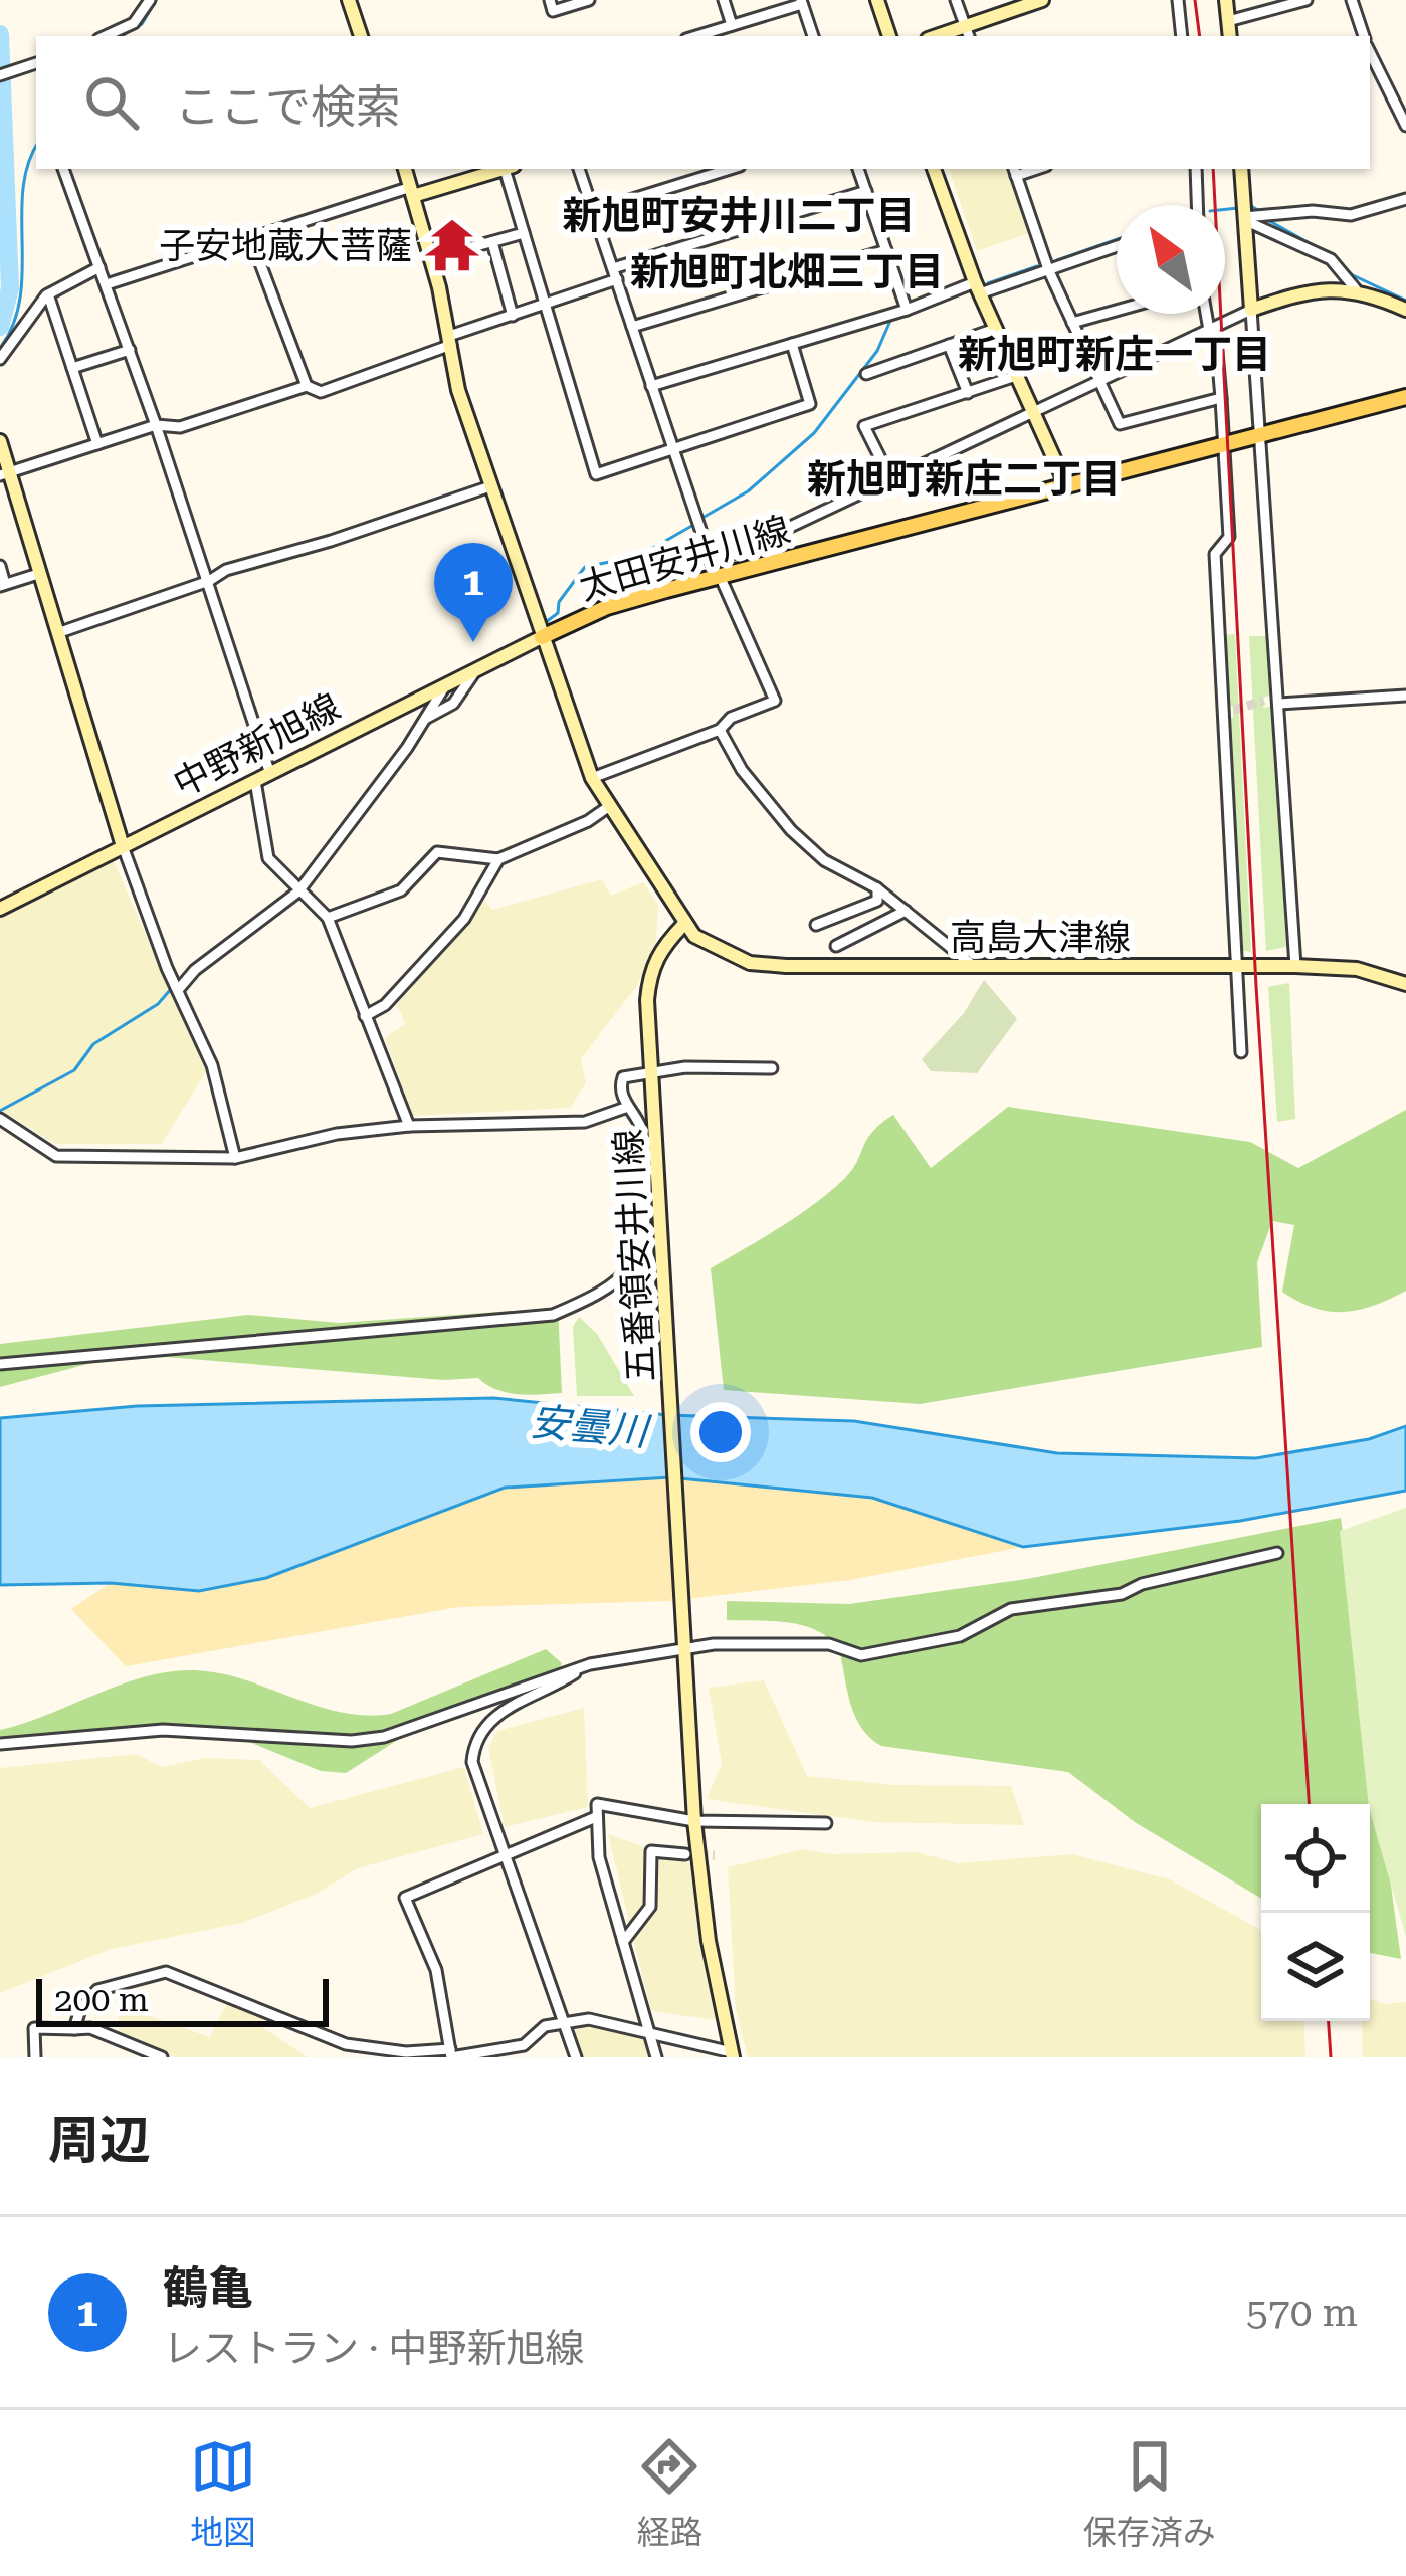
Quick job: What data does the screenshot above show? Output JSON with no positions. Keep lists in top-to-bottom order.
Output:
{
  "streets": {
    "main road": [
      "太田安井川線",
      "中野新旭線",
      "高島大津線",
      "五番領安井川線"
    ]
  },
  "crossings": [
    ["太田安井川線", "中野新旭線"],
    ["高島大津線", "五番領安井川線"]
  ],
  "districts": [
    "新旭町安井川二丁目",
    "新旭町北畑三丁目",
    "新旭町新庄一丁目",
    "新旭町新庄二丁目"
  ],
  "water": ["安曇川"],
  "places": {
    "temple": ["子安地蔵大菩薩"]
  },
  "scale_bar": "200 m",
  "north": "top left",
  "page": {
    "search": "ここで検索",
    "pins": "1",
    "scale": "200 m",
    "heading": "周辺",
    "list": [
      {
        "mark": "1",
        "name": "鶴亀",
        "note": "レストラン · 中野新旭線",
        "value": "570 m"
      }
    ],
    "nav": ["地図", "経路", "保存済み"]
  }
}
